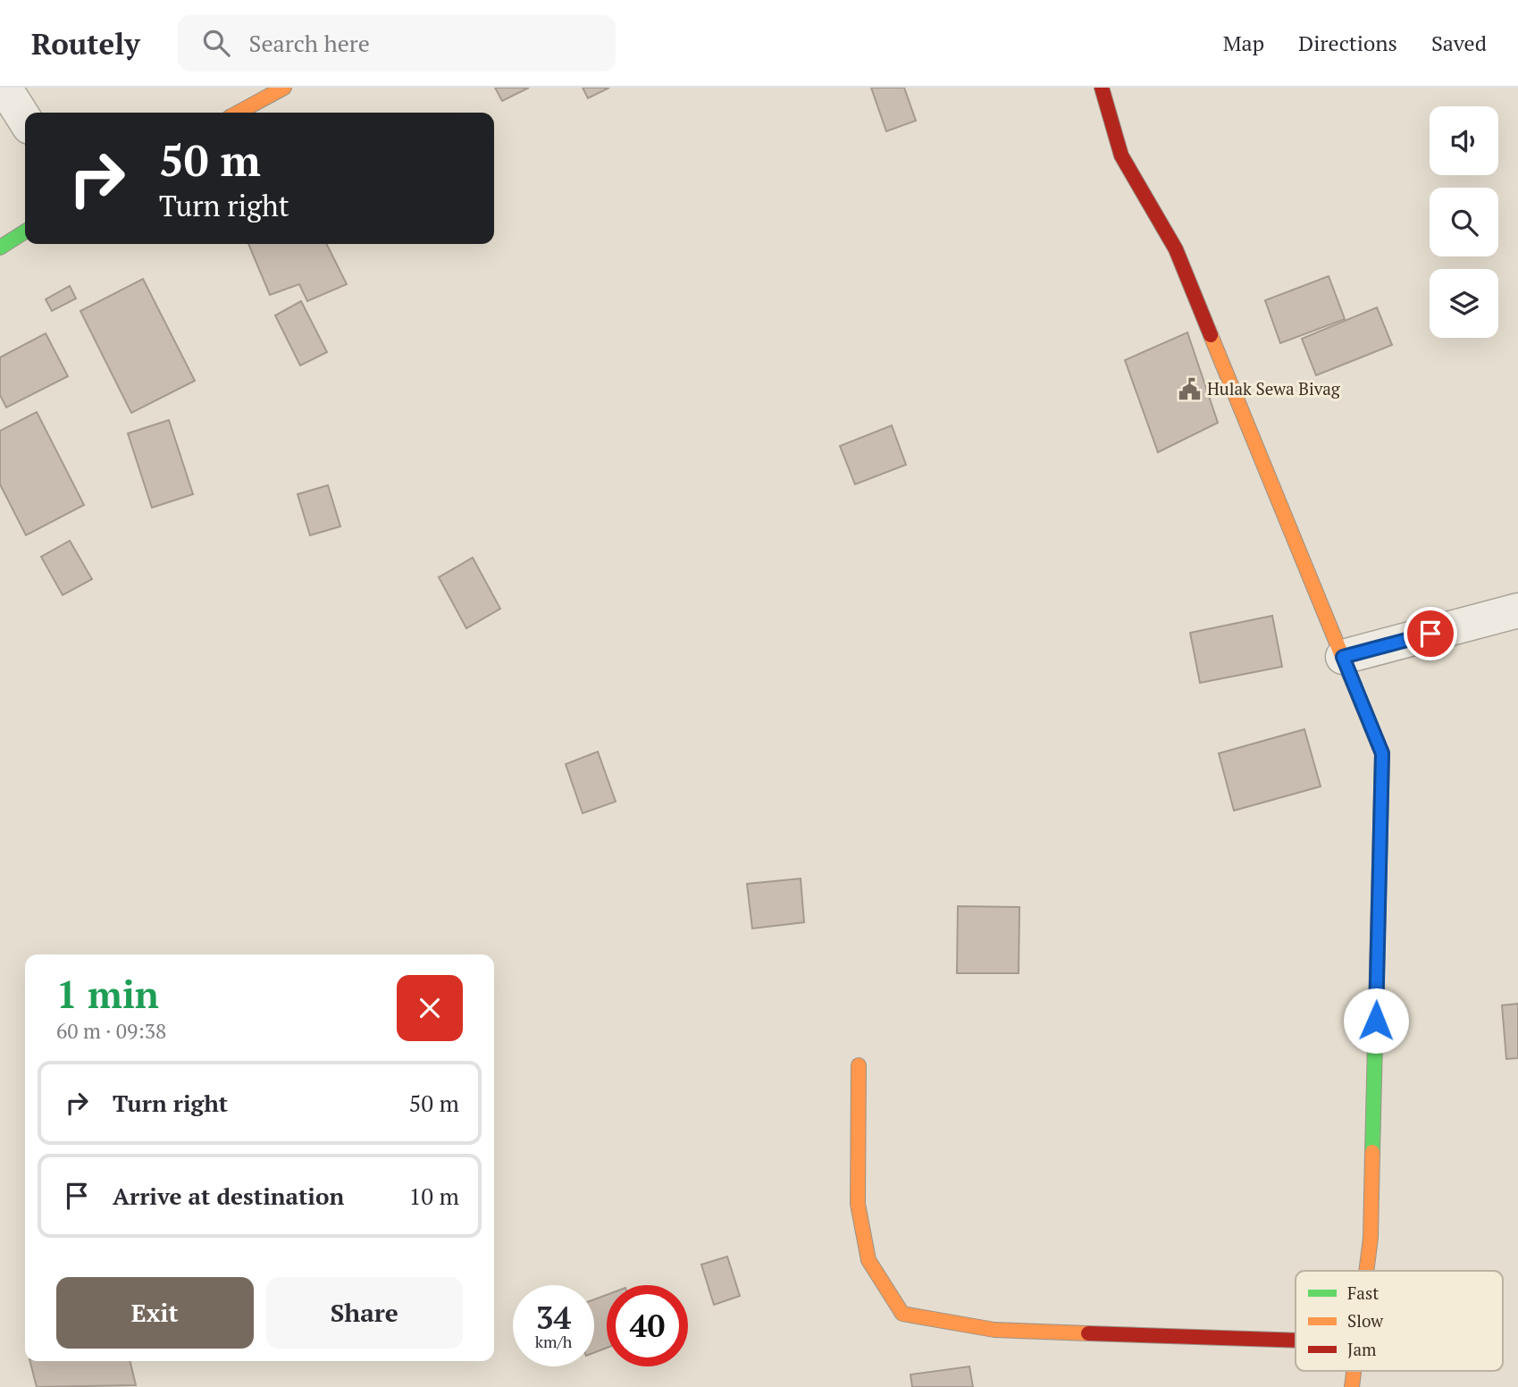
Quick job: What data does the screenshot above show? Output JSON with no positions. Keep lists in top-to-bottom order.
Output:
{
  "places": {
    "public building": ["Hulak Sewa Bivag"]
  },
  "legend": ["Fast", "Slow", "Jam"],
  "page": {
    "header": "Routely",
    "search": "Search here",
    "nav": ["Map", "Directions", "Saved"],
    "turn": ["50 m", "Turn right"],
    "heading": ["1 min", "60 m · 09:38"],
    "list": [
      {
        "name": "Turn right",
        "value": "50 m"
      },
      {
        "name": "Arrive at destination",
        "value": "10 m"
      }
    ],
    "buttons": ["Exit", "Share"],
    "speed": "34 km/h",
    "limit": "40"
  }
}
